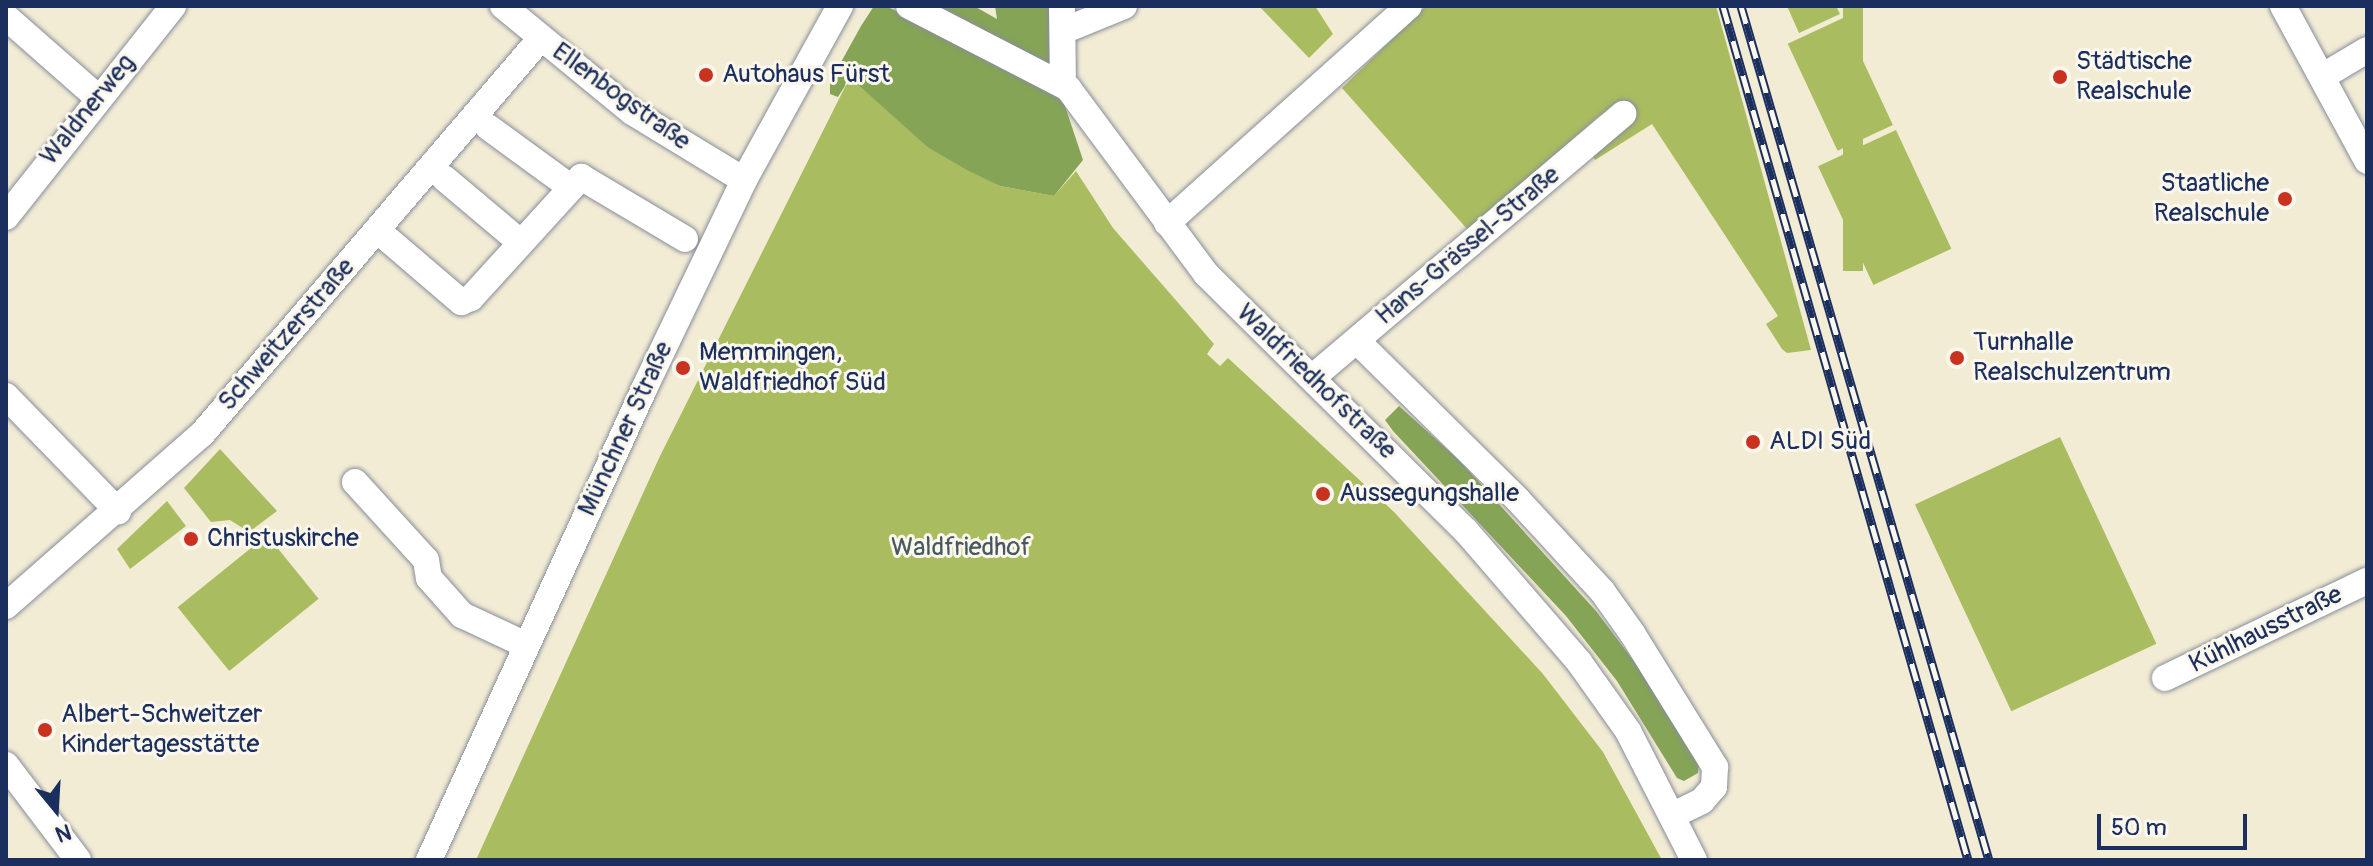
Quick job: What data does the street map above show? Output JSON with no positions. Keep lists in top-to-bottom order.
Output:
{
  "streets": {
    "street": [
      "Ellenbogstraße",
      "Waldnerweg",
      "Hans-Grässel-Straße",
      "Schweitzerstraße",
      "Waldfriedhofstraße",
      "Münchner Straße",
      "Kühlhausstraße"
    ]
  },
  "crossings": [
    ["Ellenbogstraße", "Schweitzerstraße"],
    ["Ellenbogstraße", "Münchner Straße"],
    ["Hans-Grässel-Straße", "Waldfriedhofstraße"]
  ],
  "parks": ["Waldfriedhof"],
  "places": [
    "Autohaus Fürst",
    "Städtische Realschule",
    "Staatliche Realschule",
    "Turnhalle Realschulzentrum",
    "Memmingen, Waldfriedhof Süd",
    "ALDI Süd",
    "Aussegungshalle",
    "Christuskirche",
    "Albert-Schweitzer Kindertagesstätte"
  ],
  "scale_bar": "50 m",
  "north": "bottom"
}
